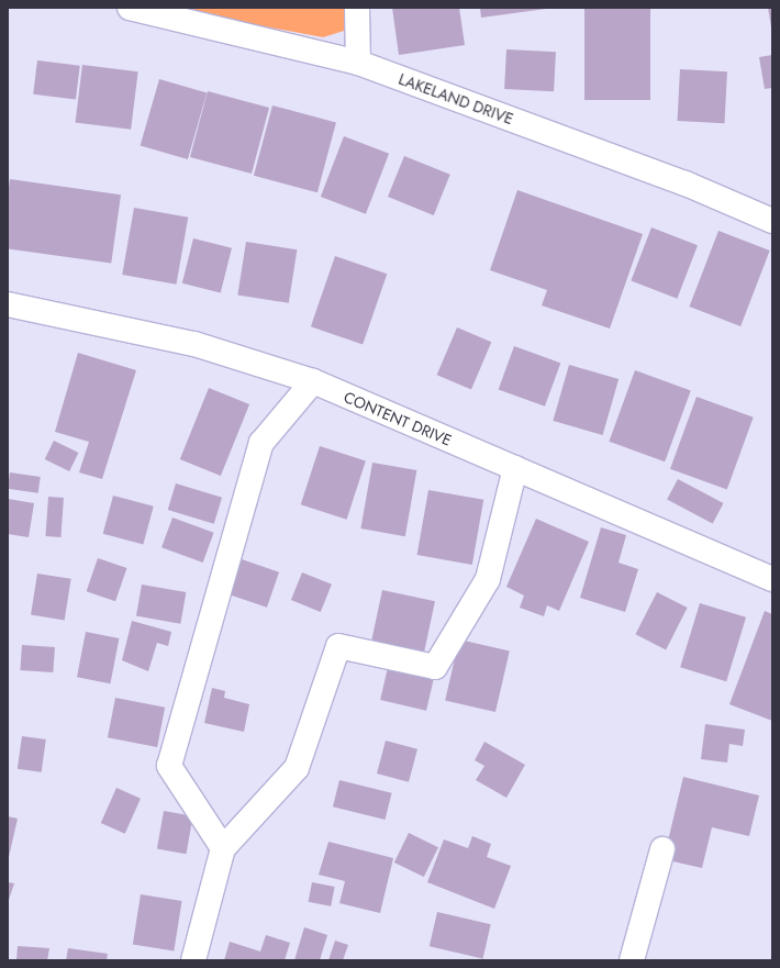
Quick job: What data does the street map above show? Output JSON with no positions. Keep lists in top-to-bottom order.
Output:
{
  "streets": {
    "street": ["LAKELAND DRIVE", "CONTENT DRIVE"]
  }
}
